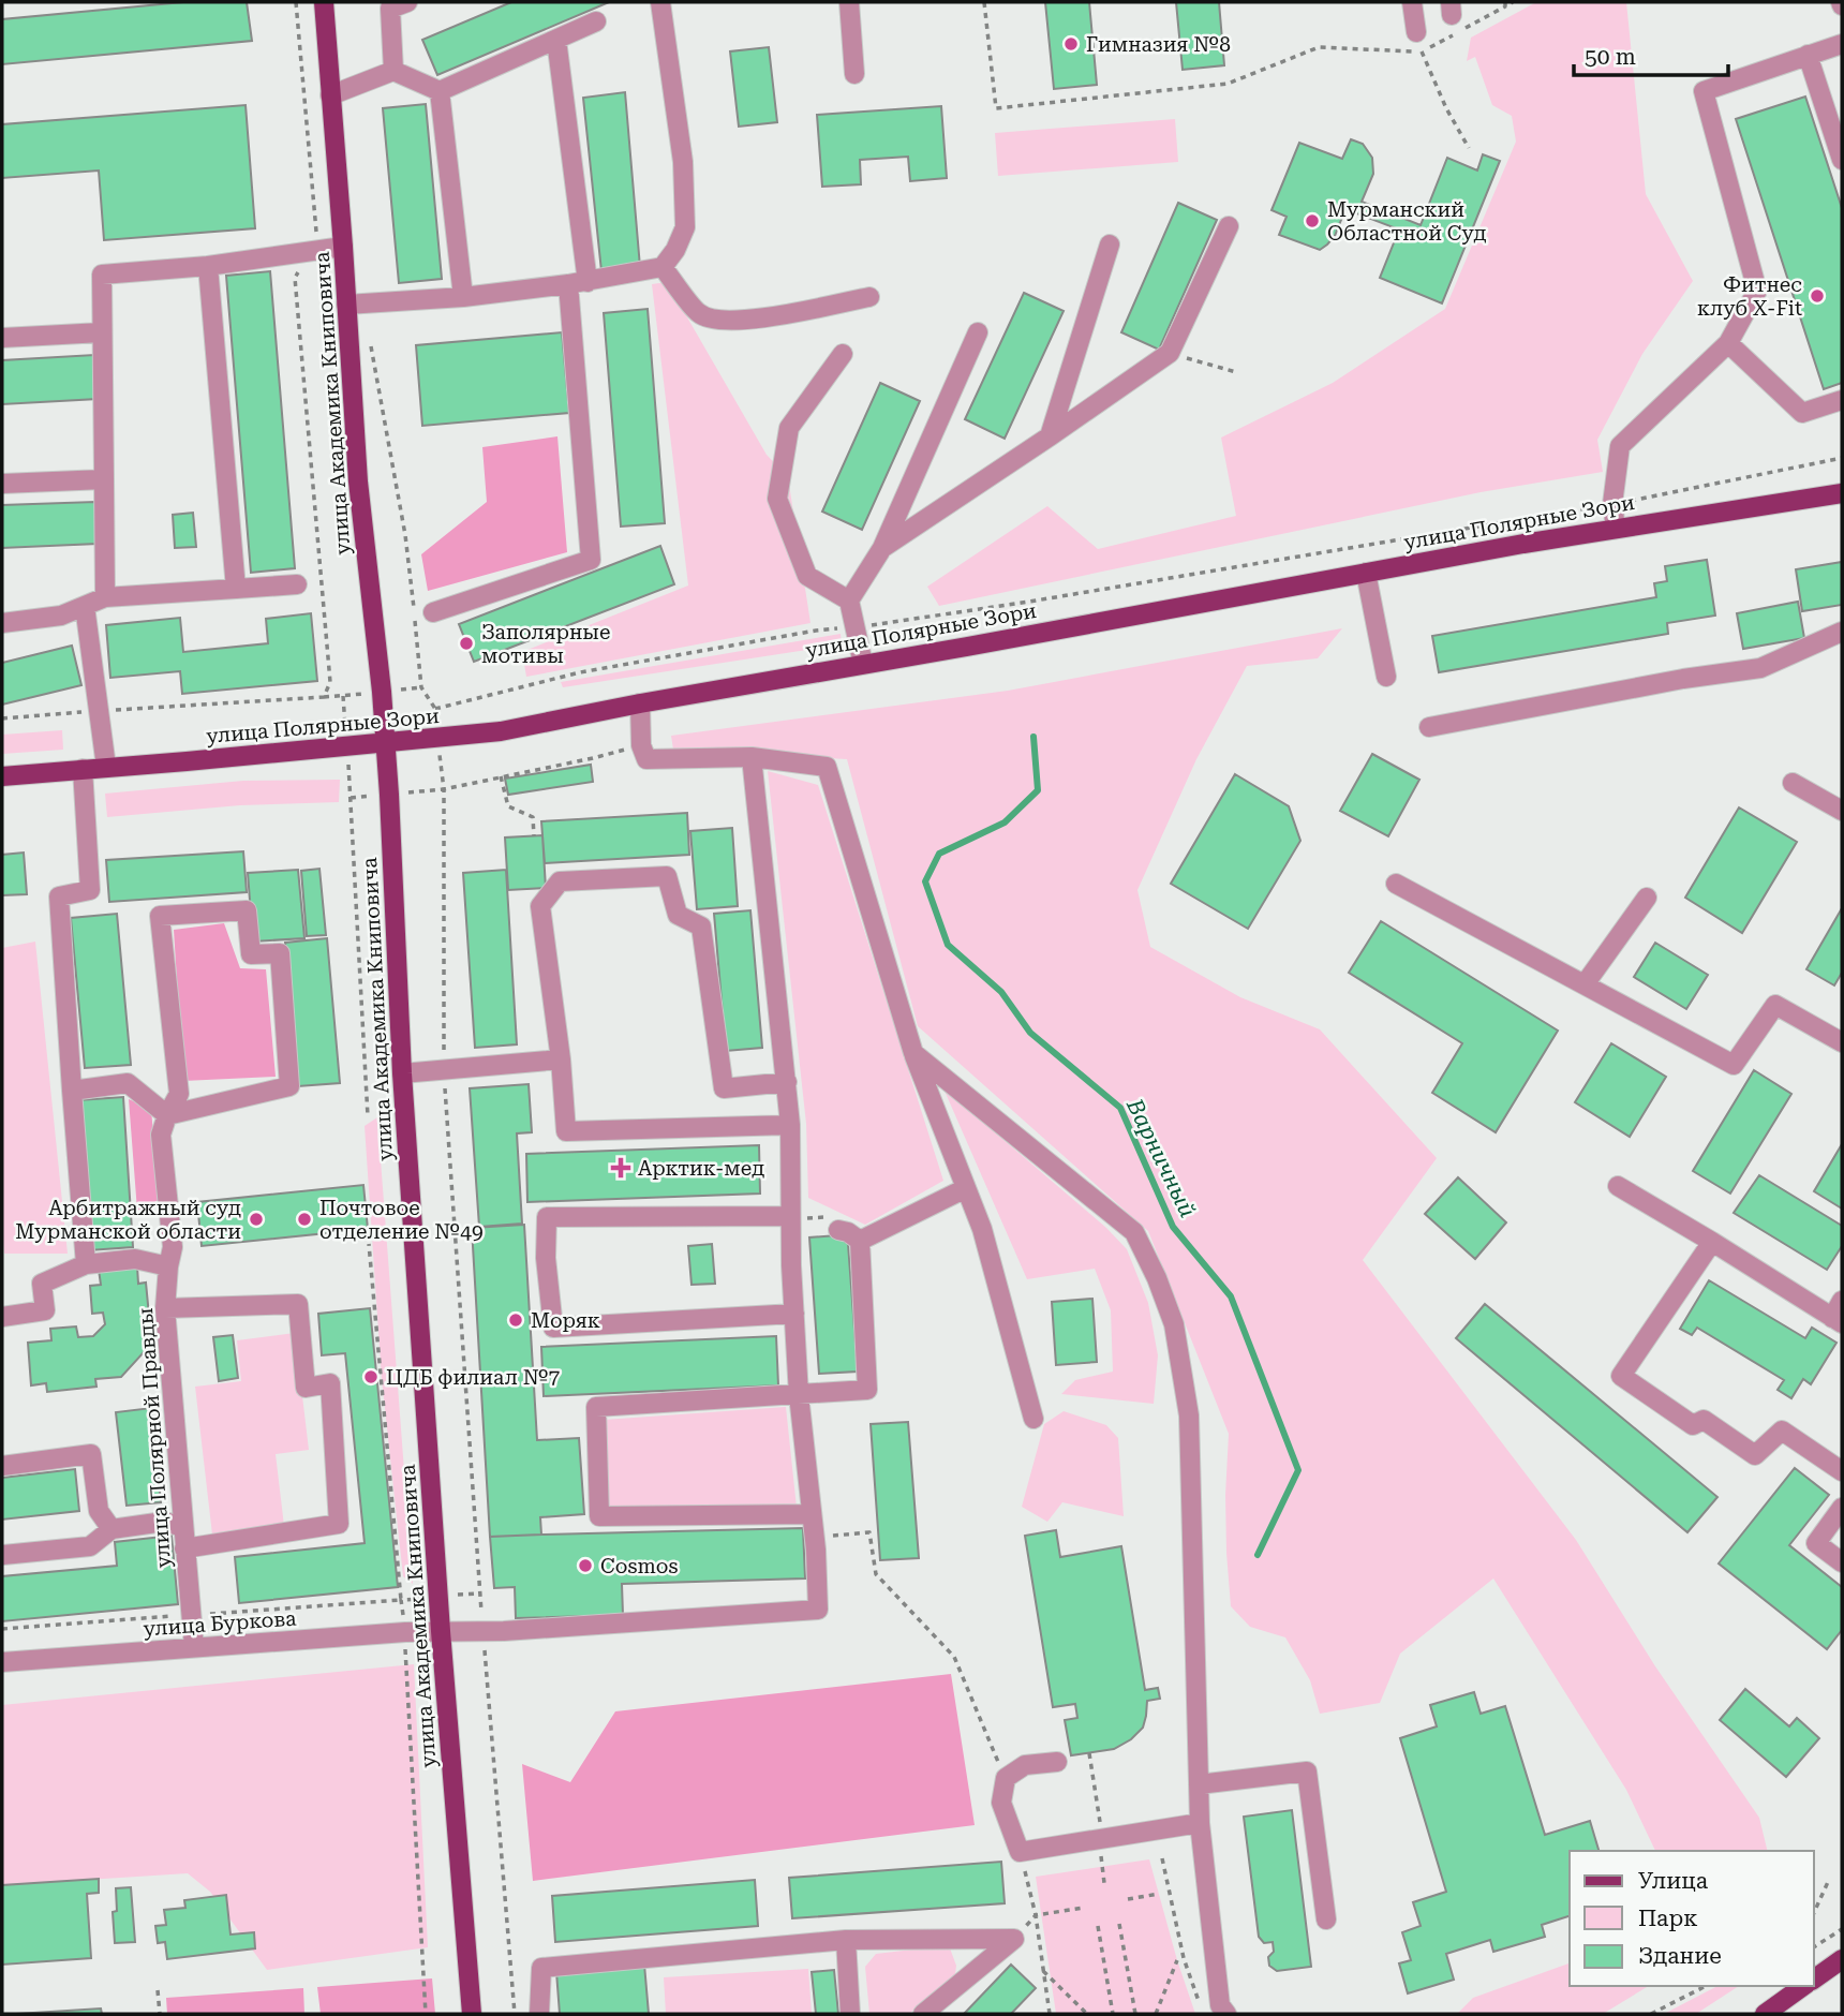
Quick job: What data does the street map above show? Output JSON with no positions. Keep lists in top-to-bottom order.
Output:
{
  "streets": {
    "main road": ["улица Академика Книповича", "улица Полярные Зори"],
    "street": ["улица Полярной Правды", "улица Буркова"]
  },
  "crossings": [
    ["улица Академика Книповича", "улица Полярные Зори"],
    ["улица Академика Книповича", "улица Буркова"],
    ["улица Полярной Правды", "улица Буркова"]
  ],
  "water": ["Варничный"],
  "places": {
    "other": [
      "Гимназия №8",
      "Мурманский Областной Суд",
      "Фитнес клуб X-Fit",
      "Заполярные мотивы",
      "Арбитражный суд Мурманской области",
      "Почтовое отделение №49",
      "Моряк",
      "ЦДБ филиал №7",
      "Cosmos"
    ],
    "health": ["Арктик-мед"]
  },
  "legend": ["Улица", "Парк", "Здание"],
  "scale_bar": "50 m"
}
